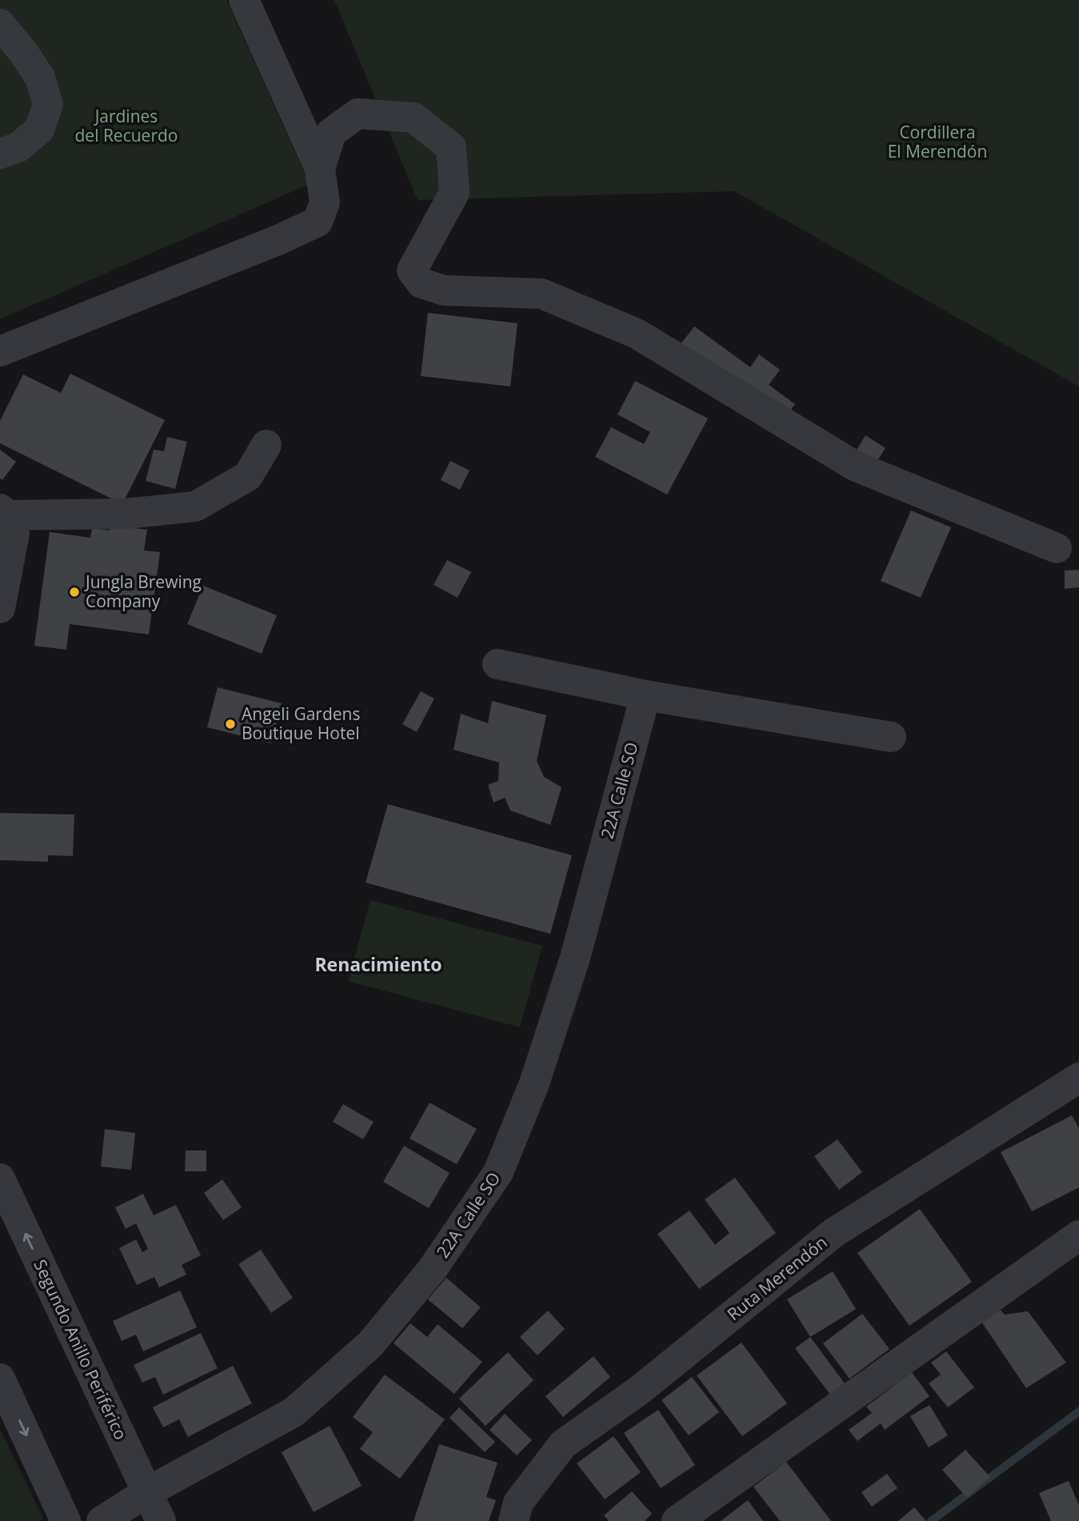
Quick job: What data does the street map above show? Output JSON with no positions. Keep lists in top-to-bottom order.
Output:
{
  "streets": {
    "street": ["22A Calle SO", "Ruta Merendón", "Segundo Anillo Periférico"]
  },
  "crossings": [
    ["22A Calle SO", "Segundo Anillo Periférico"]
  ],
  "districts": ["Renacimiento"],
  "parks": ["Jardines del Recuerdo", "Cordillera El Merendón"],
  "places": ["Jungla Brewing Company", "Angeli Gardens Boutique Hotel"]
}
